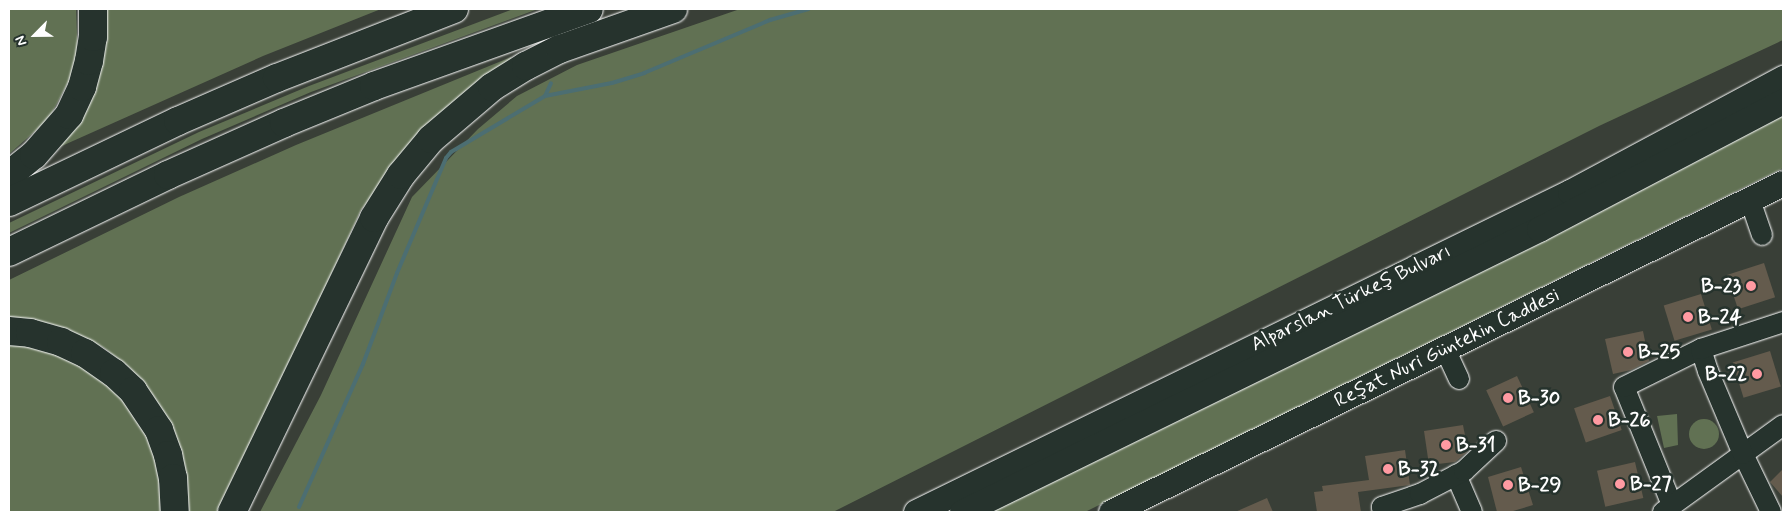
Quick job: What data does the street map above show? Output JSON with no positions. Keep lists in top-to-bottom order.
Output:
{
  "streets": {
    "main road": ["Alparslan Türkeş Bulvarı", "Reşat Nuri Güntekin Caddesi"]
  },
  "places": [
    "B-23",
    "B-24",
    "B-25",
    "B-22",
    "B-30",
    "B-26",
    "B-31",
    "B-32",
    "B-27",
    "B-29"
  ],
  "north": "bottom left"
}
